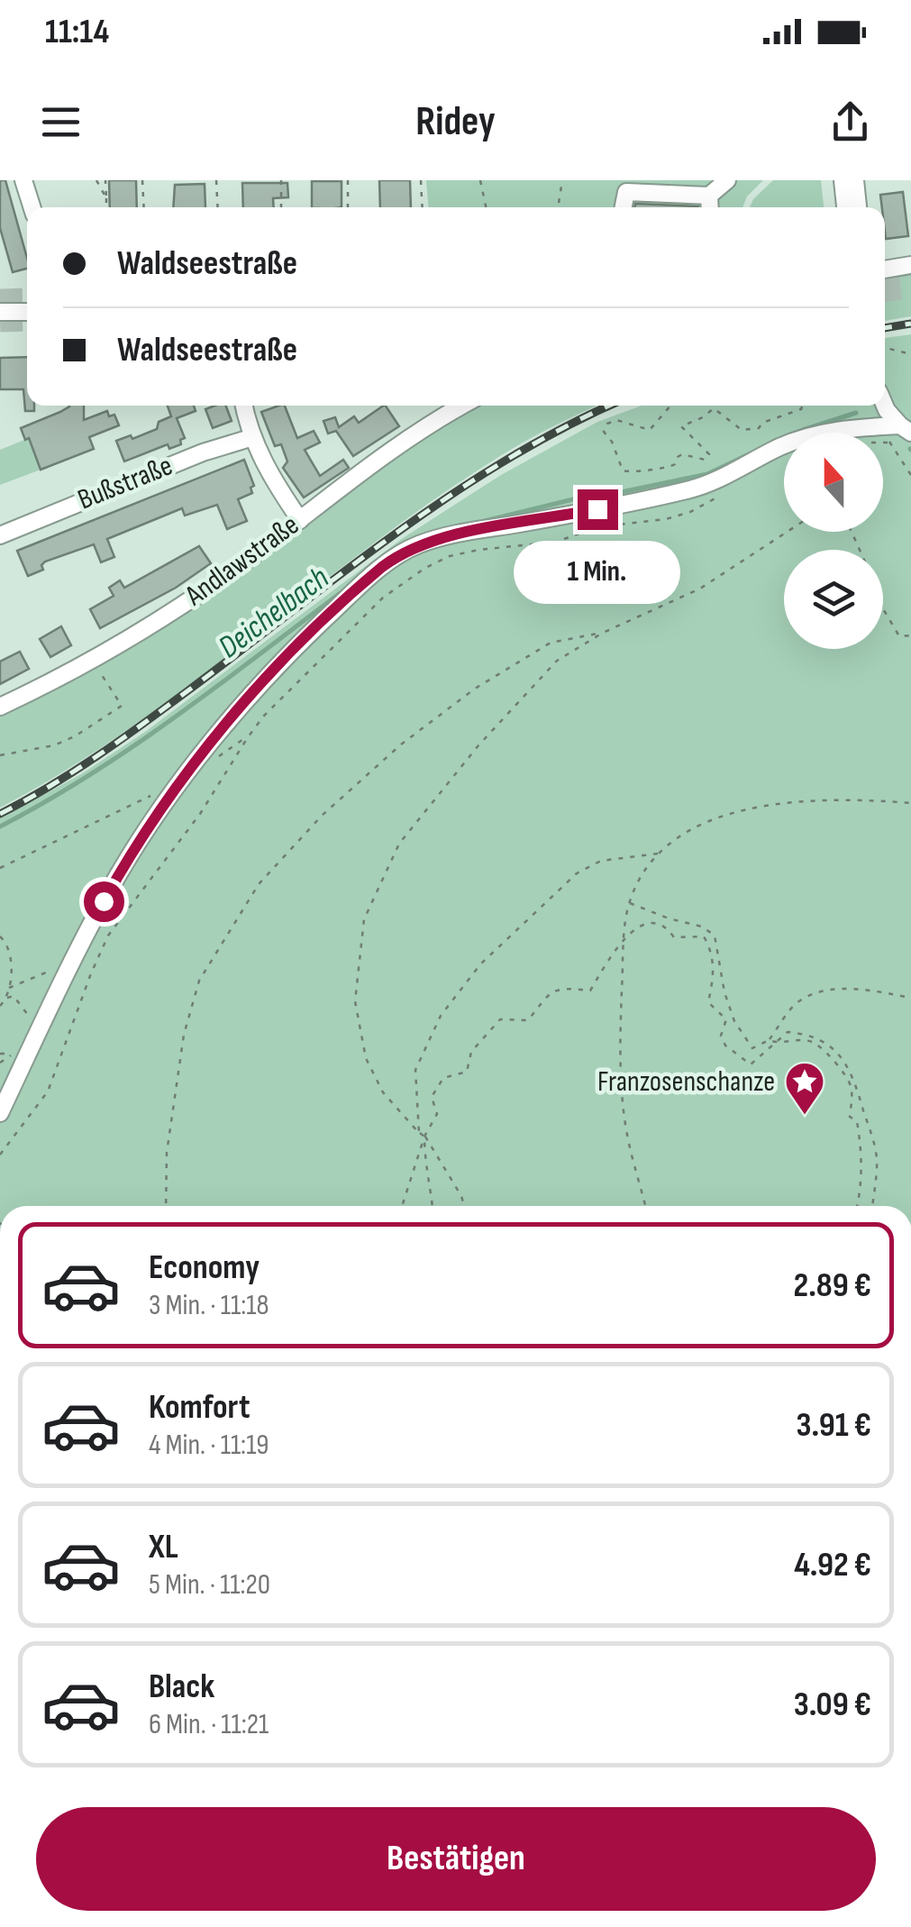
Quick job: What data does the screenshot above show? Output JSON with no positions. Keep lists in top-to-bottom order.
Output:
{
  "streets": {
    "street": ["Bußstraße", "Andlawstraße"]
  },
  "water": ["Deichelbach"],
  "places": {
    "place": ["Franzosenschanze"]
  },
  "north": "top",
  "page": {
    "status": "11:14",
    "header": "Ridey",
    "banner": ["Waldseestraße", "Waldseestraße"],
    "bubble": "1 Min.",
    "list": [
      {
        "name": "Economy",
        "note": "3 Min. · 11:18",
        "value": "2.89 €"
      },
      {
        "name": "Komfort",
        "note": "4 Min. · 11:19",
        "value": "3.91 €"
      },
      {
        "name": "XL",
        "note": "5 Min. · 11:20",
        "value": "4.92 €"
      },
      {
        "name": "Black",
        "note": "6 Min. · 11:21",
        "value": "3.09 €"
      }
    ],
    "buttons": "Bestätigen"
  }
}
